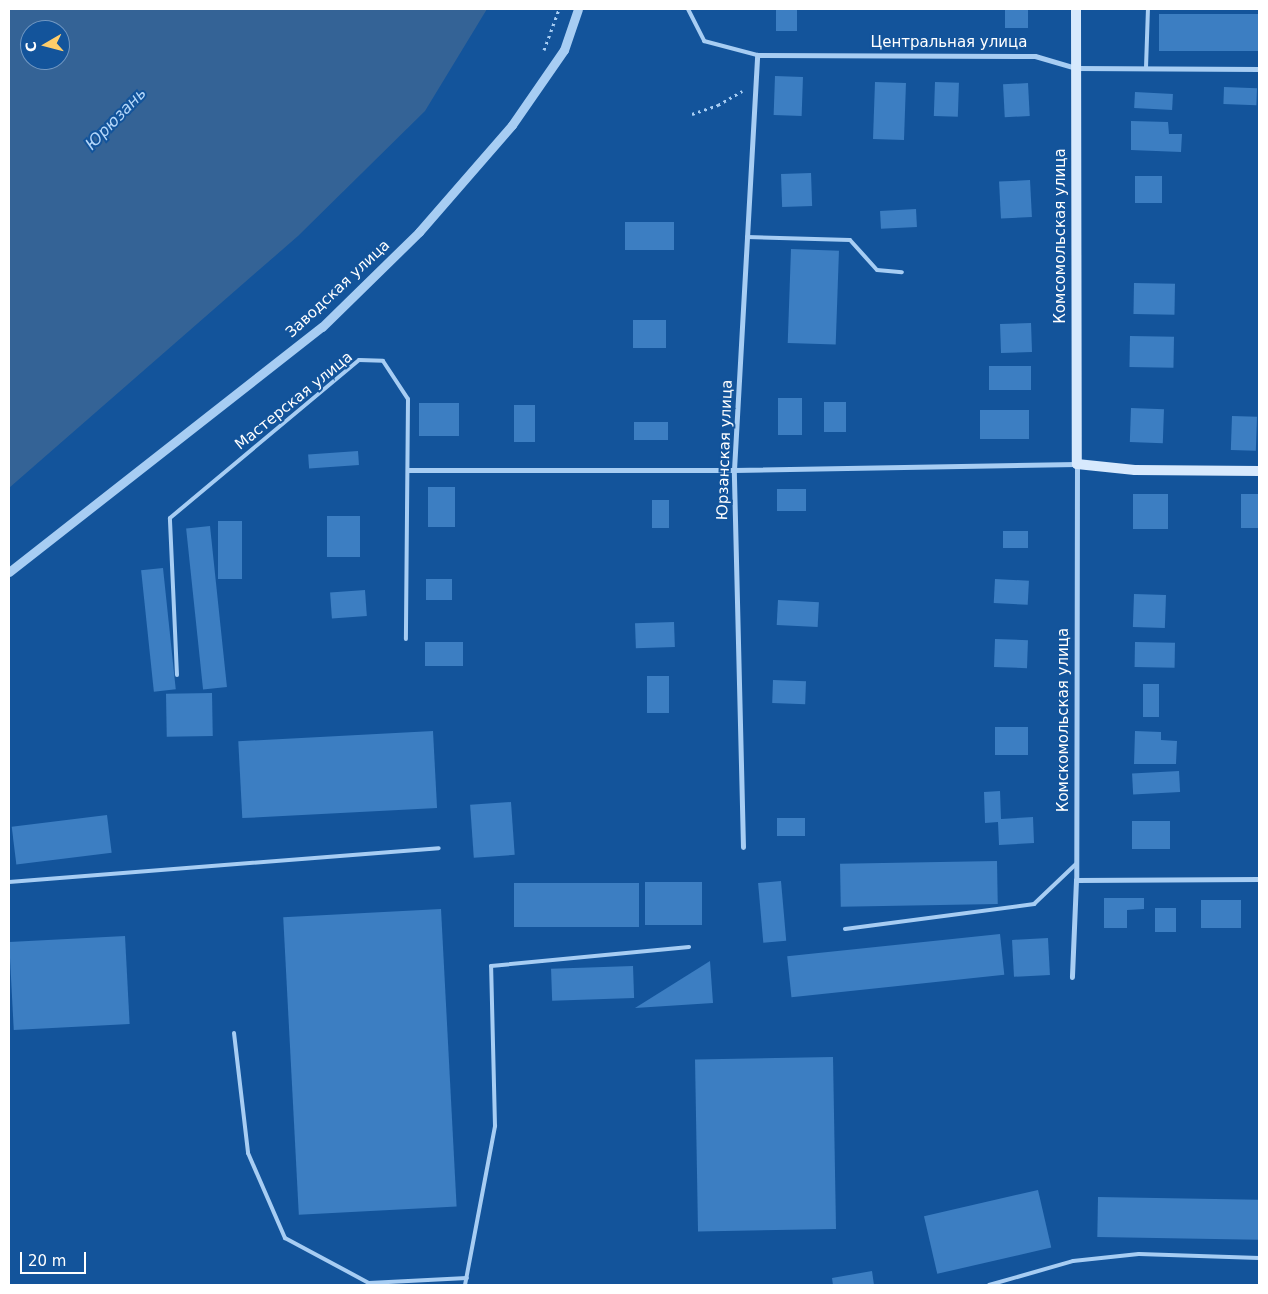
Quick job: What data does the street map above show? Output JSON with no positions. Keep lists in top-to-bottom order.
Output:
{
  "streets": {
    "main road": ["Комсомольская улица"],
    "street": [
      "Центральная улица",
      "Заводская улица",
      "Юрзанская улица",
      "Комскомольская улица"
    ],
    "lane": ["Мастерская улица"]
  },
  "crossings": [
    ["Центральная улица", "Комсомольская улица"],
    ["Центральная улица", "Юрзанская улица"],
    ["Комсомольская улица", "Комскомольская улица"]
  ],
  "water": ["Юрюзань"],
  "scale_bar": "20 m",
  "north": "left"
}
